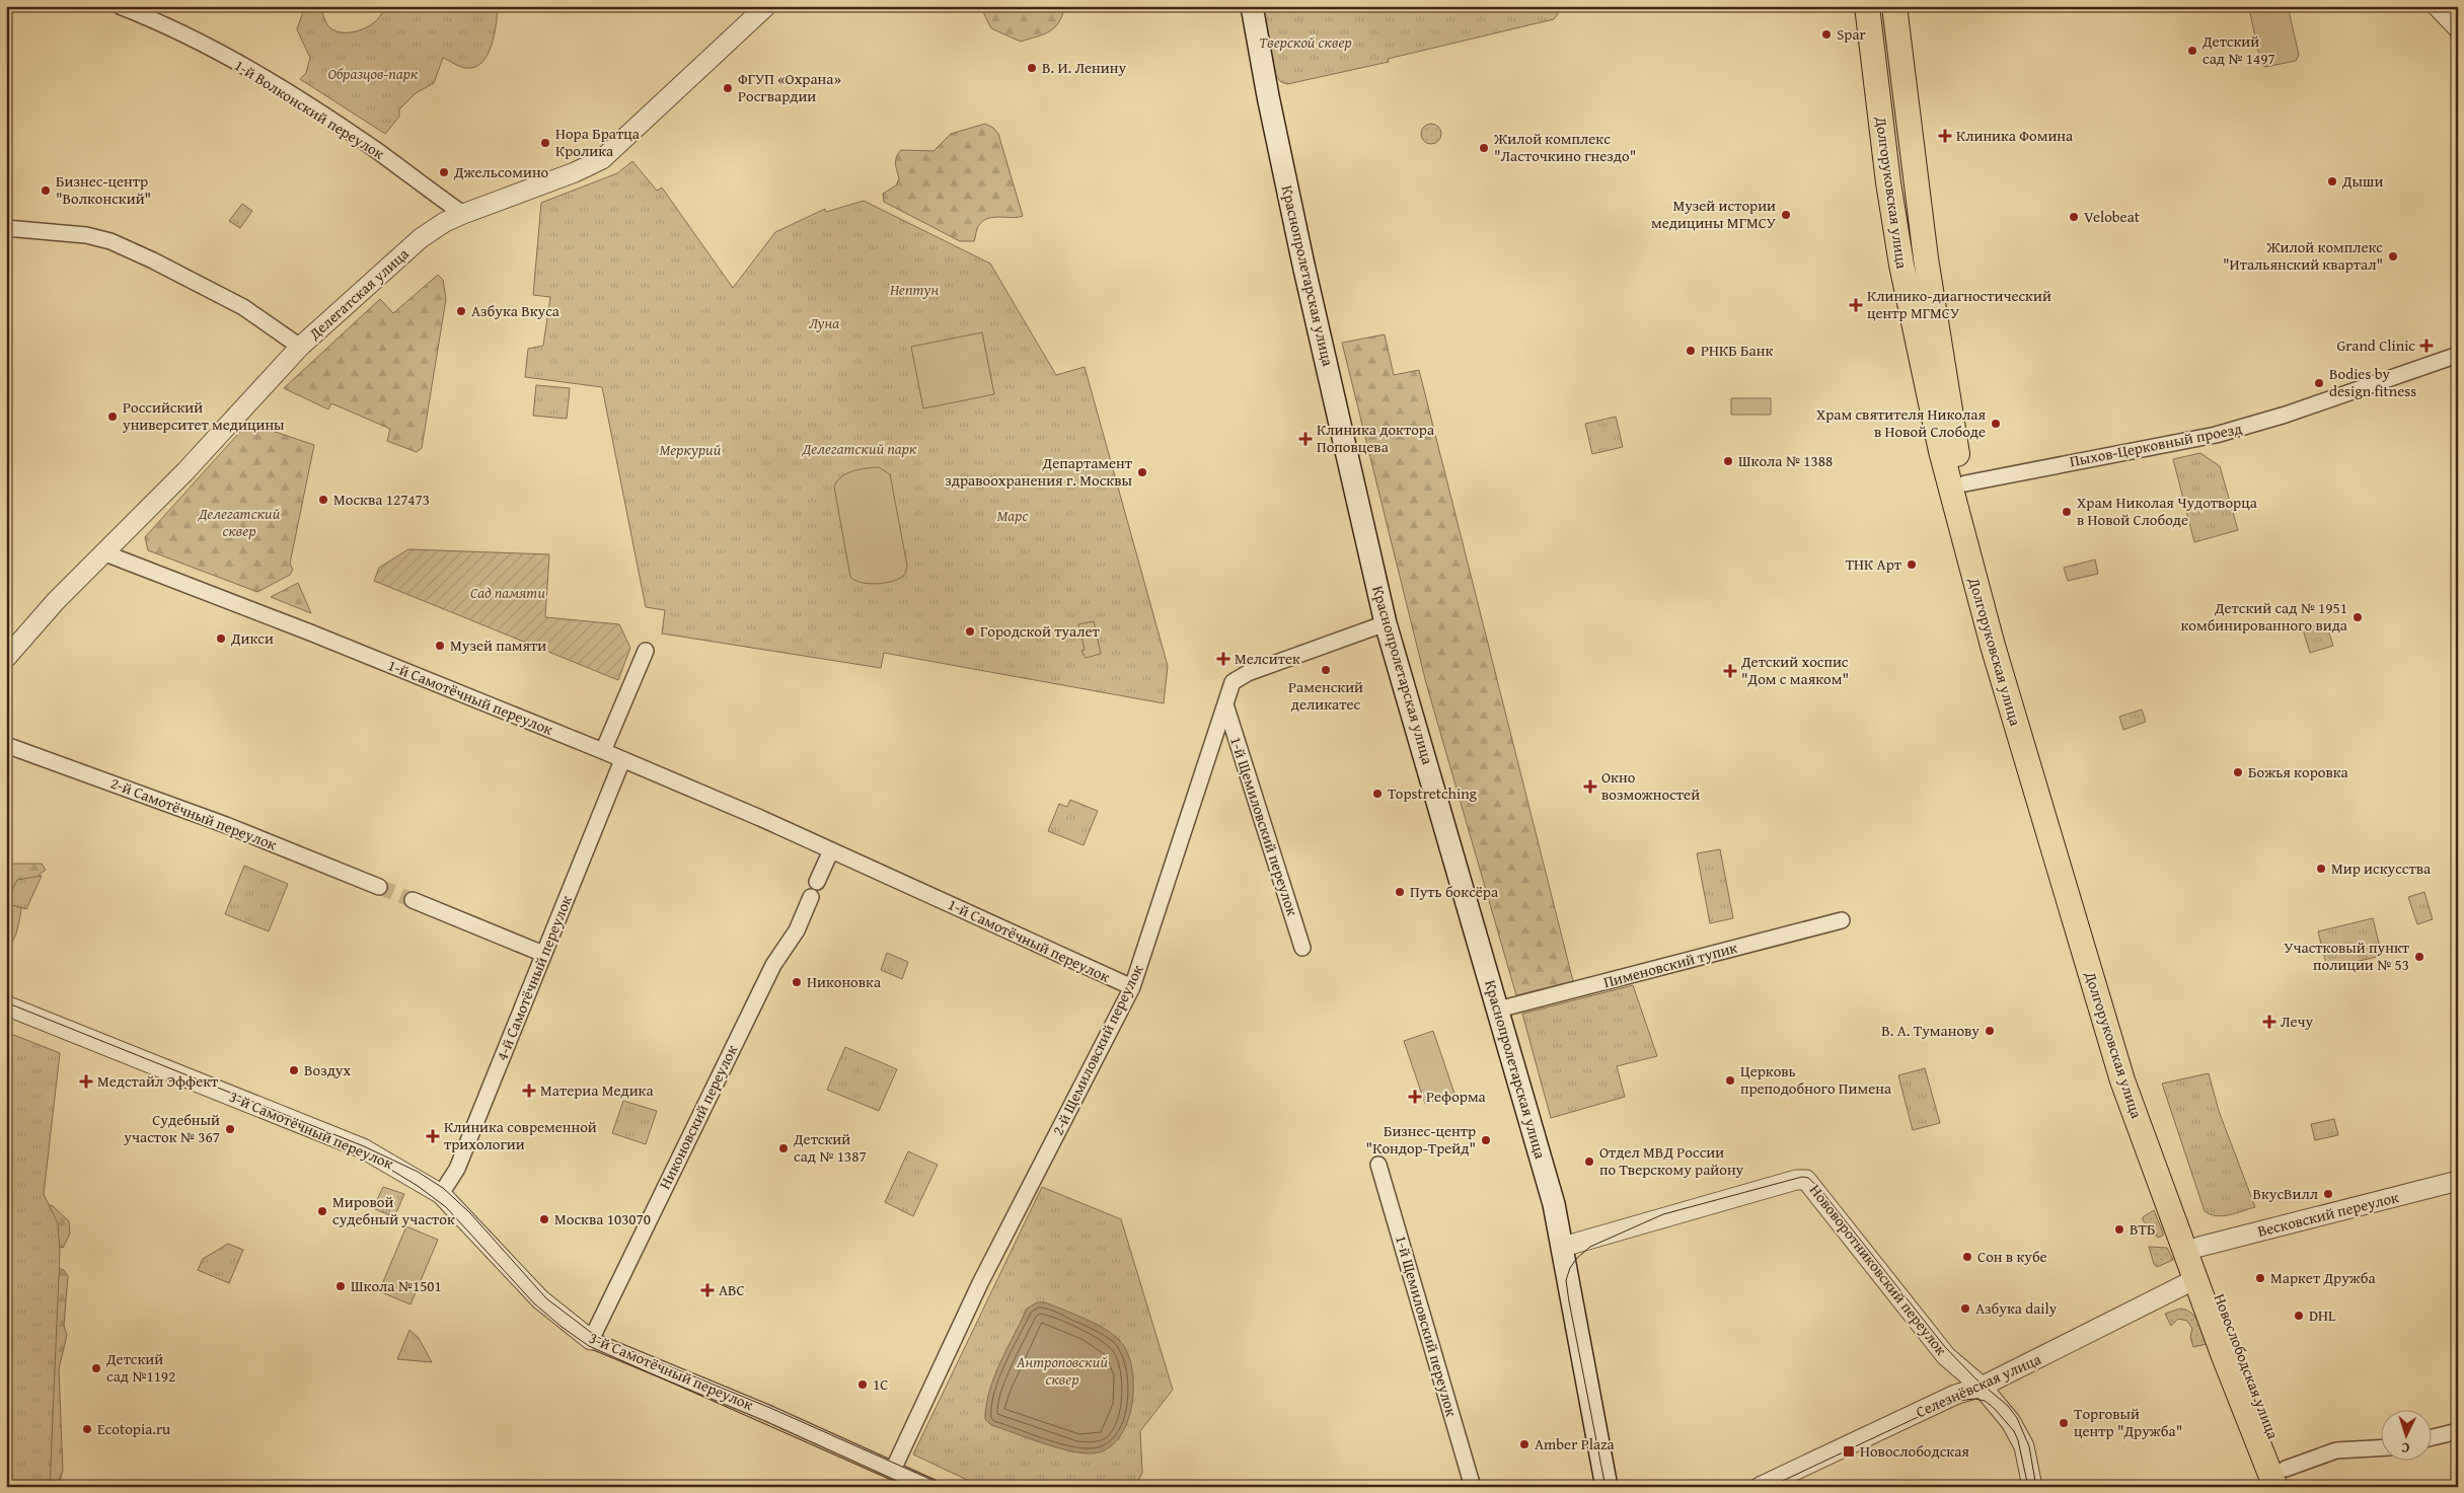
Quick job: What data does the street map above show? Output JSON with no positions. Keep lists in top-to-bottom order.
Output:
{
  "streets": {
    "main road": ["Долгоруковская улица", "Краснопролетарская улица", "Новослободская улица"],
    "street": [
      "1-й Волконский переулок",
      "Делегатская улица",
      "Пыхов-Церковный проезд",
      "1-й Самотёчный переулок",
      "2-й Самотёчный переулок",
      "1-й Щемиловский переулок",
      "Пименовский тупик",
      "4-й Самотёчный переулок",
      "2-й Щемиловский переулок",
      "Никоновский переулок",
      "3-й Самотёчный переулок",
      "Весковский переулок",
      "Нововоротниковский переулок",
      "Селезнёвская улица"
    ]
  },
  "crossings": [
    ["1-й Волконский переулок", "Делегатская улица"],
    ["Долгоруковская улица", "Пыхов-Церковный проезд"],
    ["Долгоруковская улица", "Весковский переулок"],
    ["Долгоруковская улица", "Новослободская улица"],
    ["Долгоруковская улица", "Селезнёвская улица"],
    ["Краснопролетарская улица", "Пименовский тупик"],
    ["Краснопролетарская улица", "2-й Щемиловский переулок"],
    ["Краснопролетарская улица", "Нововоротниковский переулок"],
    ["Делегатская улица", "1-й Самотёчный переулок"],
    ["1-й Самотёчный переулок", "4-й Самотёчный переулок"],
    ["1-й Самотёчный переулок", "2-й Щемиловский переулок"],
    ["1-й Щемиловский переулок", "2-й Щемиловский переулок"],
    ["4-й Самотёчный переулок", "3-й Самотёчный переулок"],
    ["2-й Щемиловский переулок", "3-й Самотёчный переулок"],
    ["Никоновский переулок", "3-й Самотёчный переулок"],
    ["Весковский переулок", "Новослободская улица"],
    ["Нововоротниковский переулок", "Селезнёвская улица"],
    ["Новослободская улица", "Селезнёвская улица"]
  ],
  "parks": [
    "Тверской сквер",
    "Образцов-парк",
    "Нептун",
    "Луна",
    "Делегатский парк",
    "Меркурий",
    "Делегатский сквер",
    "Марс",
    "Сад памяти",
    "Антроповский сквер"
  ],
  "places": {
    "other": [
      "Spar",
      "Детский сад № 1497",
      "В. И. Ленину",
      "ФГУП «Охрана» Росгвардии",
      "Нора Братца Кролика",
      "Жилой комплекс \"Ласточкино гнездо\"",
      "Джельсомино",
      "Дыши",
      "Бизнес-центр \"Волконский\"",
      "Музей истории медицины МГМСУ",
      "Velobeat",
      "Жилой комплекс \"Итальянский квартал\"",
      "Азбука Вкуса",
      "РНКБ Банк",
      "Bodies by design fitness",
      "Российский университет медицины",
      "Храм святителя Николая в Новой Слободе",
      "Школа № 1388",
      "Департамент здравоохранения г. Москвы",
      "Москва 127473",
      "Храм Николая Чудотворца в Новой Слободе",
      "ТНК Арт",
      "Детский сад № 1951 комбинированного вида",
      "Городской туалет",
      "Дикси",
      "Музей памяти",
      "Раменский деликатес",
      "Божья коровка",
      "Topstretching",
      "Мир искусства",
      "Путь боксёра",
      "Участковый пункт полиции № 53",
      "Никоновка",
      "В. А. Туманову",
      "Воздух",
      "Церковь преподобного Пимена",
      "Судебный участок № 367",
      "Бизнес-центр \"Кондор-Трейд\"",
      "Детский сад № 1387",
      "Отдел МВД России по Тверскому району",
      "ВкусВилл",
      "Мировой судебный участок",
      "Москва 103070",
      "ВТБ",
      "Сон в кубе",
      "Маркет Дружба",
      "Школа №1501",
      "Азбука daily",
      "DHL",
      "Детский сад №1192",
      "1С",
      "Торговый центр \"Дружба\"",
      "Ecotopia.ru",
      "Amber Plaza"
    ],
    "health": [
      "Клиника Фомина",
      "Клинико-диагностический центр МГМСУ",
      "Grand Clinic",
      "Клиника доктора Поповцева",
      "Мелситек",
      "Детский хоспис \"Дом с маяком\"",
      "Окно возможностей",
      "Лечу",
      "Медстайл Эффект",
      "Материа Медика",
      "Реформа",
      "Клиника современной трихологии",
      "ABC"
    ],
    "transit": ["Новослободская"]
  },
  "north": "bottom"
}
